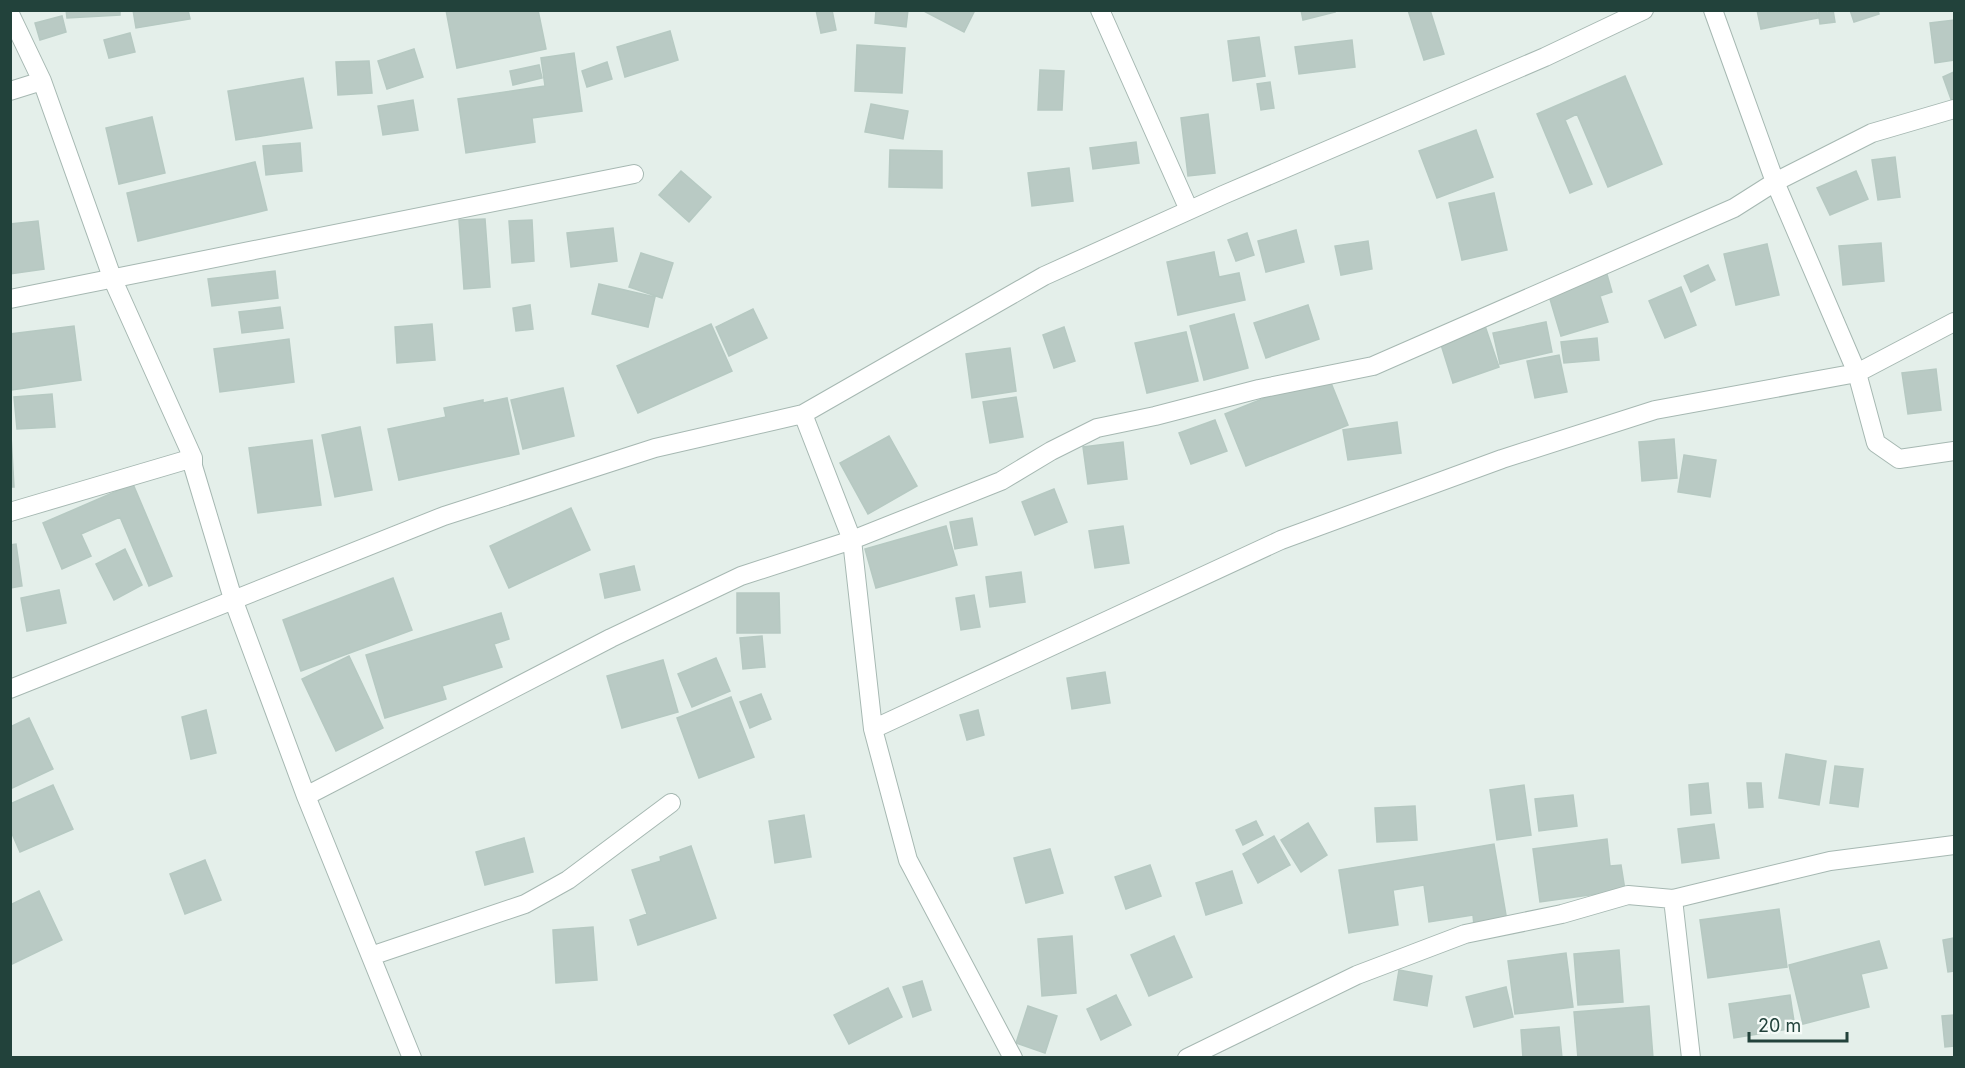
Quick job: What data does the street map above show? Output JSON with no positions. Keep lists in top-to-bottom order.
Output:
{
  "scale_bar": "20 m"
}
